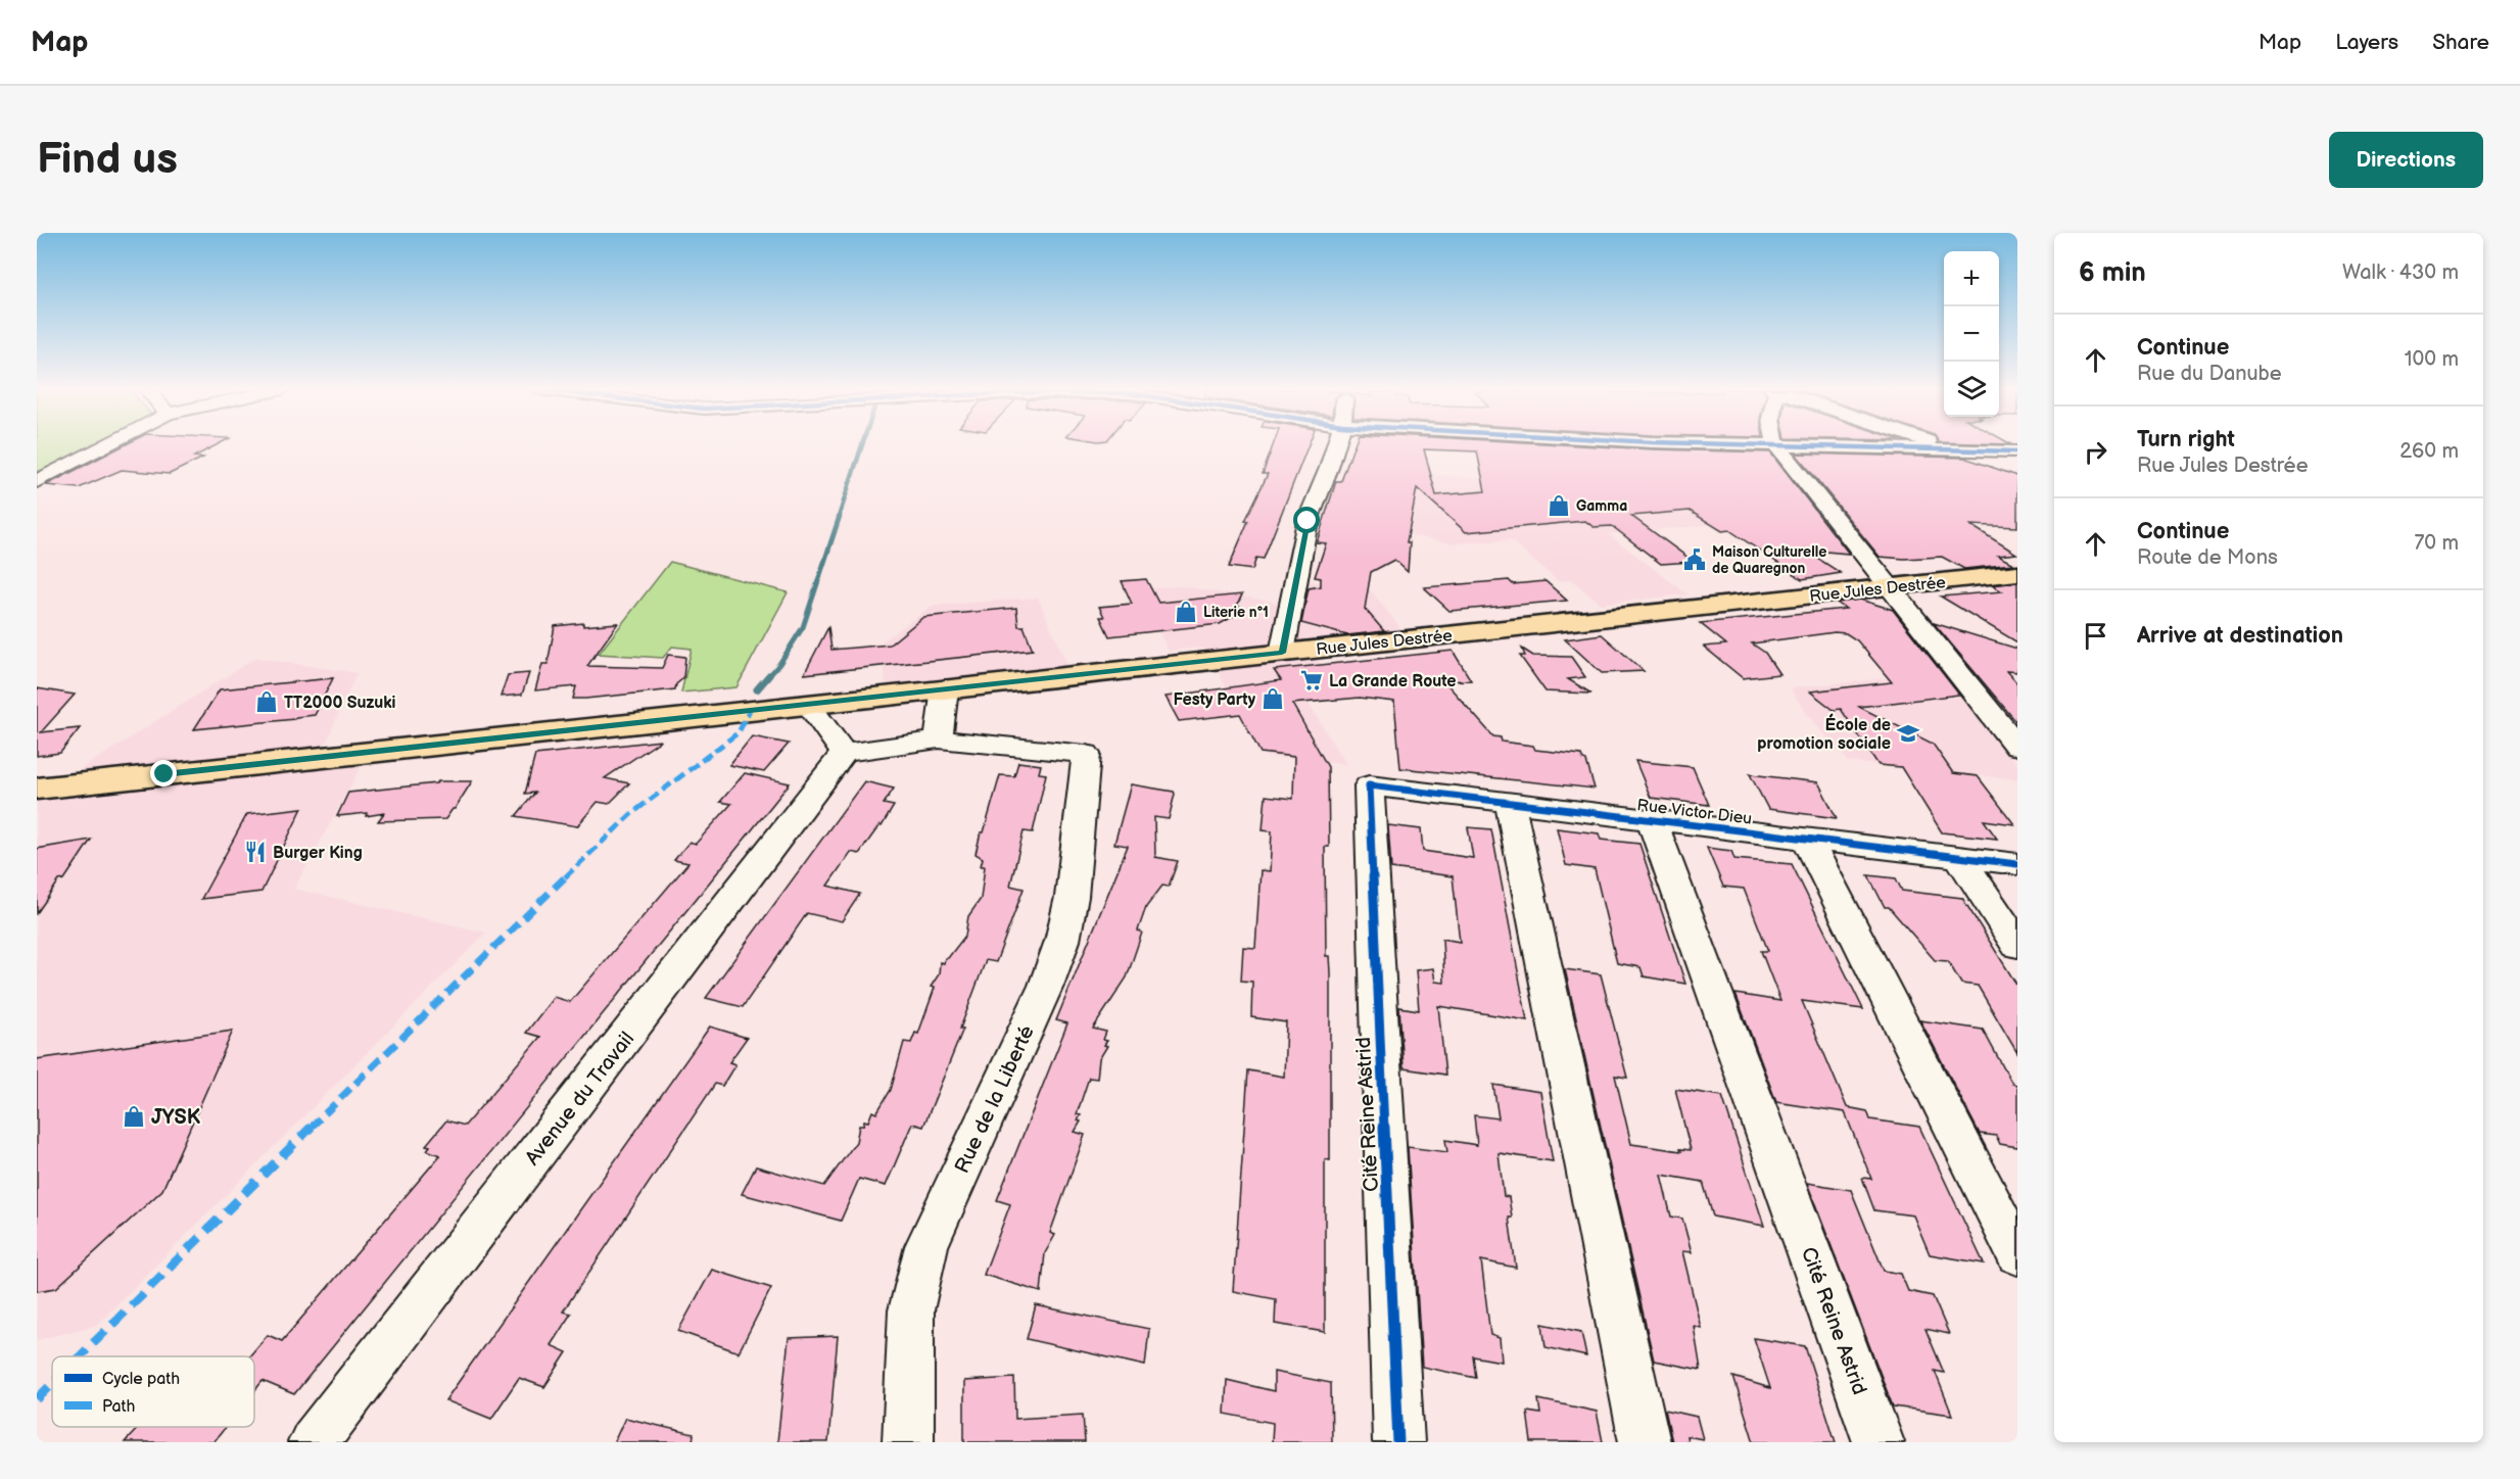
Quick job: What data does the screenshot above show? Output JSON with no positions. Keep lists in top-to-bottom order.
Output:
{
  "streets": {
    "main road": ["Rue Jules Destrée"],
    "street": [
      "Rue Victor Dieu",
      "Avenue du Travail",
      "Rue de la Liberté",
      "Cité Reine Astrid"
    ]
  },
  "crossings": [
    ["Rue Victor Dieu", "Cité Reine Astrid"]
  ],
  "places": {
    "shop": [
      "Gamma",
      "Literie n°1",
      "Festy Party",
      "TT2000 Suzuki",
      "JYSK"
    ],
    "public building": ["Maison Culturelle de Quaregnon"],
    "supermarket": ["La Grande Route"],
    "school or university": ["École de promotion sociale"],
    "restaurant": ["Burger King"]
  },
  "legend": ["Cycle path", "Path"],
  "page": {
    "header": "Map",
    "nav": ["Map", "Layers", "Share"],
    "buttons": "Directions",
    "title": "Find us",
    "heading": ["6 min", "Walk · 430 m"],
    "map_buttons": ["+", "−"],
    "list": [
      ["Continue", "Rue du Danube", "100 m"],
      ["Turn right", "Rue Jules Destrée", "260 m"],
      ["Continue", "Route de Mons", "70 m"],
      "Arrive at destination"
    ]
  }
}
